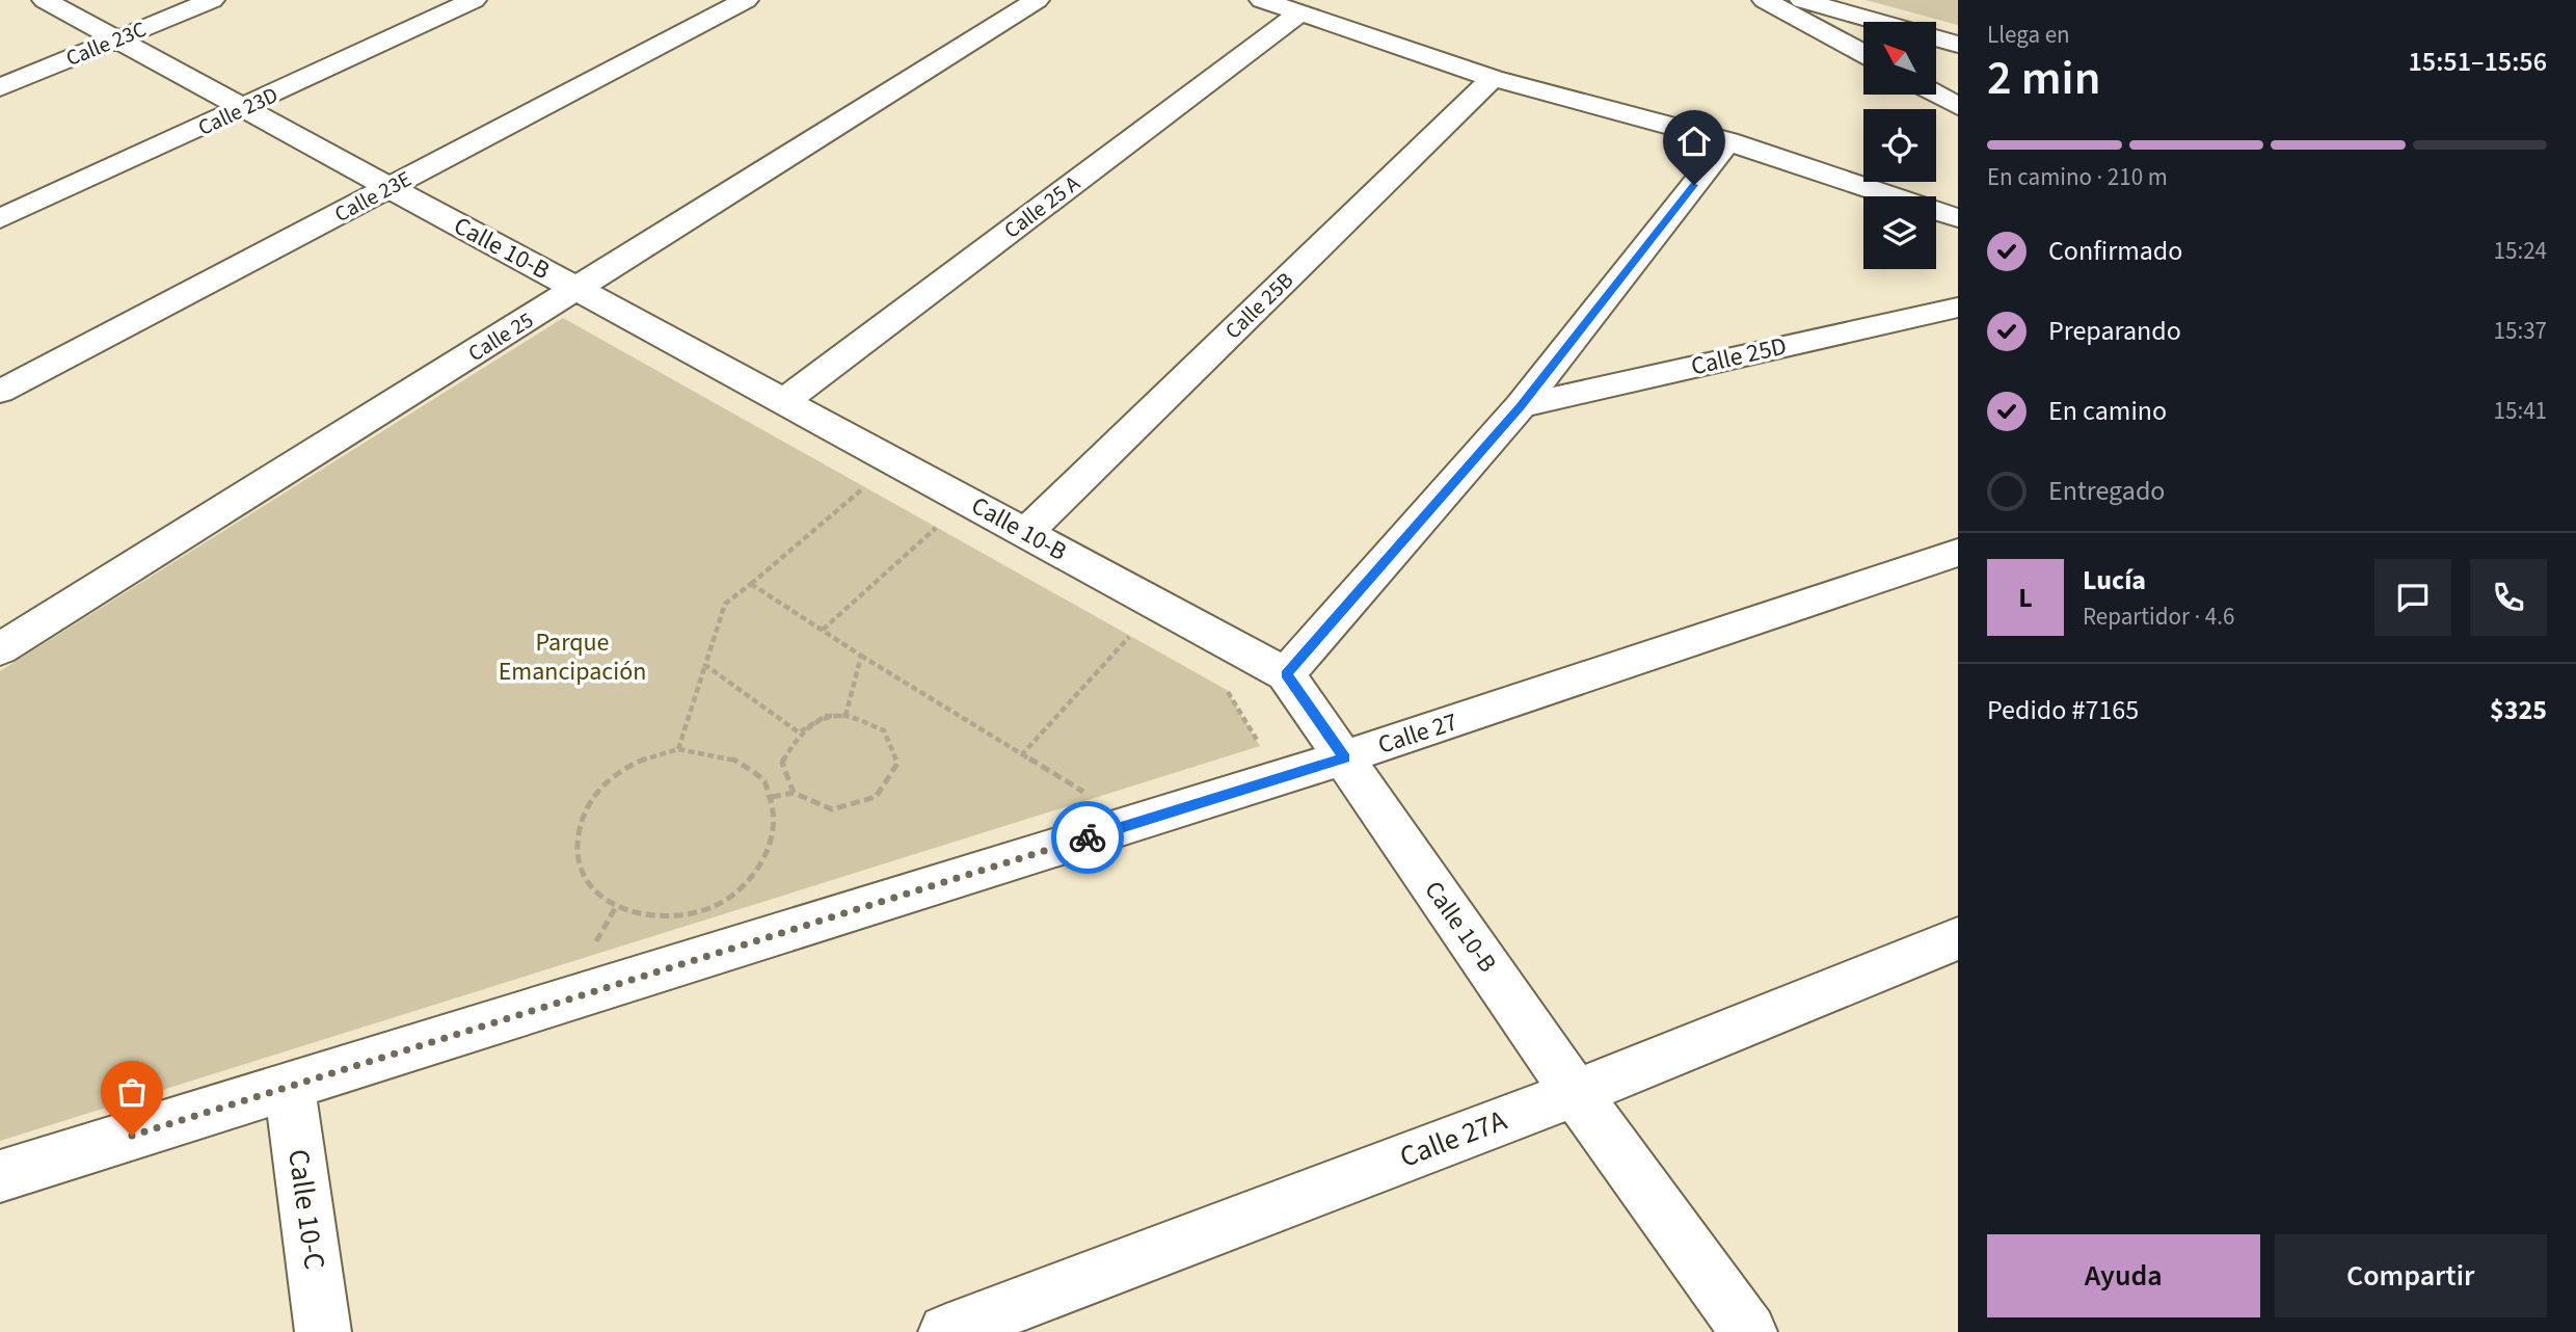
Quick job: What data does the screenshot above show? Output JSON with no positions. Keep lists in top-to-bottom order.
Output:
{
  "streets": {
    "street": [
      "Calle 23C",
      "Calle 23D",
      "Calle 23E",
      "Calle 25 A",
      "Calle 10-B",
      "Calle 25B",
      "Calle 25",
      "Calle 25D",
      "Calle 27",
      "Calle 27A",
      "Calle 10-C"
    ]
  },
  "crossings": [
    ["Calle 23C", "Calle 10-B"],
    ["Calle 23D", "Calle 10-B"],
    ["Calle 23E", "Calle 10-B"],
    ["Calle 25 A", "Calle 10-B"],
    ["Calle 10-B", "Calle 25B"],
    ["Calle 10-B", "Calle 25"],
    ["Calle 10-B", "Calle 27"],
    ["Calle 10-B", "Calle 27A"],
    ["Calle 27", "Calle 10-C"]
  ],
  "parks": ["Parque Emancipación"],
  "north": "top left",
  "page": {
    "heading": ["2 min", "Llega en", "15:51–15:56"],
    "panel": [
      "Lucía",
      "Repartidor · 4.6",
      "Pedido #7165",
      "$325"
    ],
    "bar": "En camino · 210 m",
    "list": [
      ["Confirmado", "15:24"],
      ["Preparando", "15:37"],
      ["En camino", "15:41"],
      "Entregado"
    ],
    "round": "L",
    "buttons": ["Ayuda", "Compartir"]
  }
}
